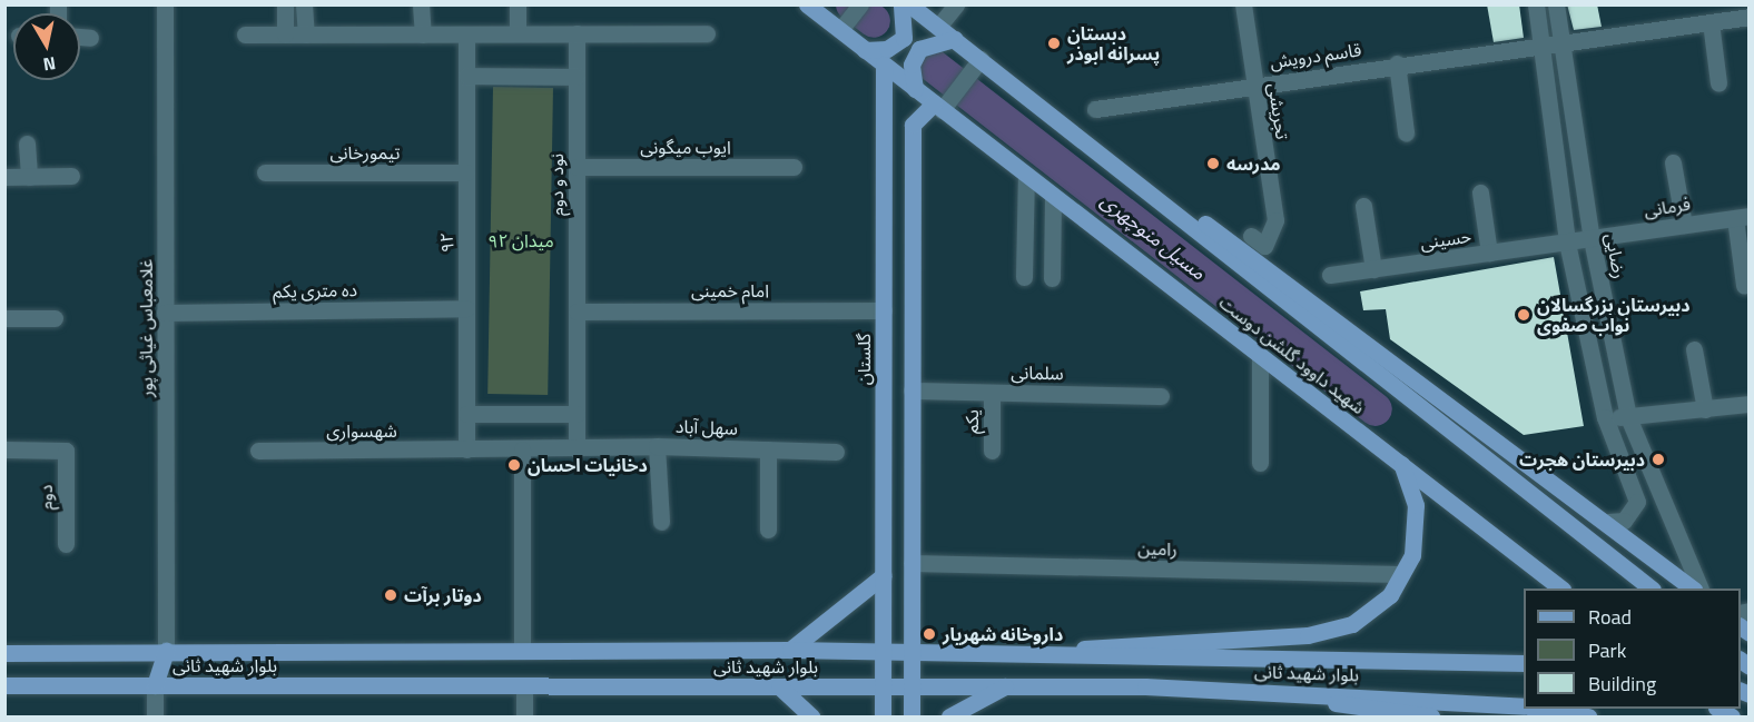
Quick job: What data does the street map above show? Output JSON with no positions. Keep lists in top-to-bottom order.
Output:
{
  "streets": {
    "main road": ["شهید داوود گلشن دوست", "گلستان", "بلوار شهید ثانی"],
    "street": [
      "قاسم درویش",
      "تجریشی",
      "ایوب میگونی",
      "تیمورخانی",
      "نود و دوم",
      "فرمانی",
      "حسینی",
      "۹۲",
      "رضایی",
      "ده متری یکم",
      "امام خمینی",
      "غلامعباس غیاثی پور",
      "سلمانی",
      "یکم",
      "سهل آباد",
      "شهسواری",
      "دوم",
      "رامین"
    ]
  },
  "crossings": [
    ["قاسم درویش", "تجریشی"],
    ["قاسم درویش", "رضایی"],
    ["ایوب میگونی", "نود و دوم"],
    ["تیمورخانی", "۹۲"],
    ["نود و دوم", "امام خمینی"],
    ["نود و دوم", "سهل آباد"],
    ["فرمانی", "حسینی"],
    ["فرمانی", "رضایی"],
    ["۹۲", "ده متری یکم"],
    ["۹۲", "شهسواری"],
    ["ده متری یکم", "غلامعباس غیاثی پور"],
    ["امام خمینی", "گلستان"],
    ["غلامعباس غیاثی پور", "بلوار شهید ثانی"],
    ["شهید داوود گلشن دوست", "گلستان"],
    ["گلستان", "بلوار شهید ثانی"],
    ["سلمانی", "یکم"],
    ["سهل آباد", "شهسواری"]
  ],
  "water": ["مسیل منوچهری"],
  "parks": ["میدان ۹۲"],
  "places": [
    "دبستان پسرانه ابوذر",
    "مدرسه",
    "دبیرستان بزرگسالان نواب صفوی",
    "دبیرستان هجرت",
    "دخانیات احسان",
    "دوتار برآت",
    "داروخانه شهریار"
  ],
  "legend": ["Road", "Park", "Building"],
  "north": "bottom"
}
